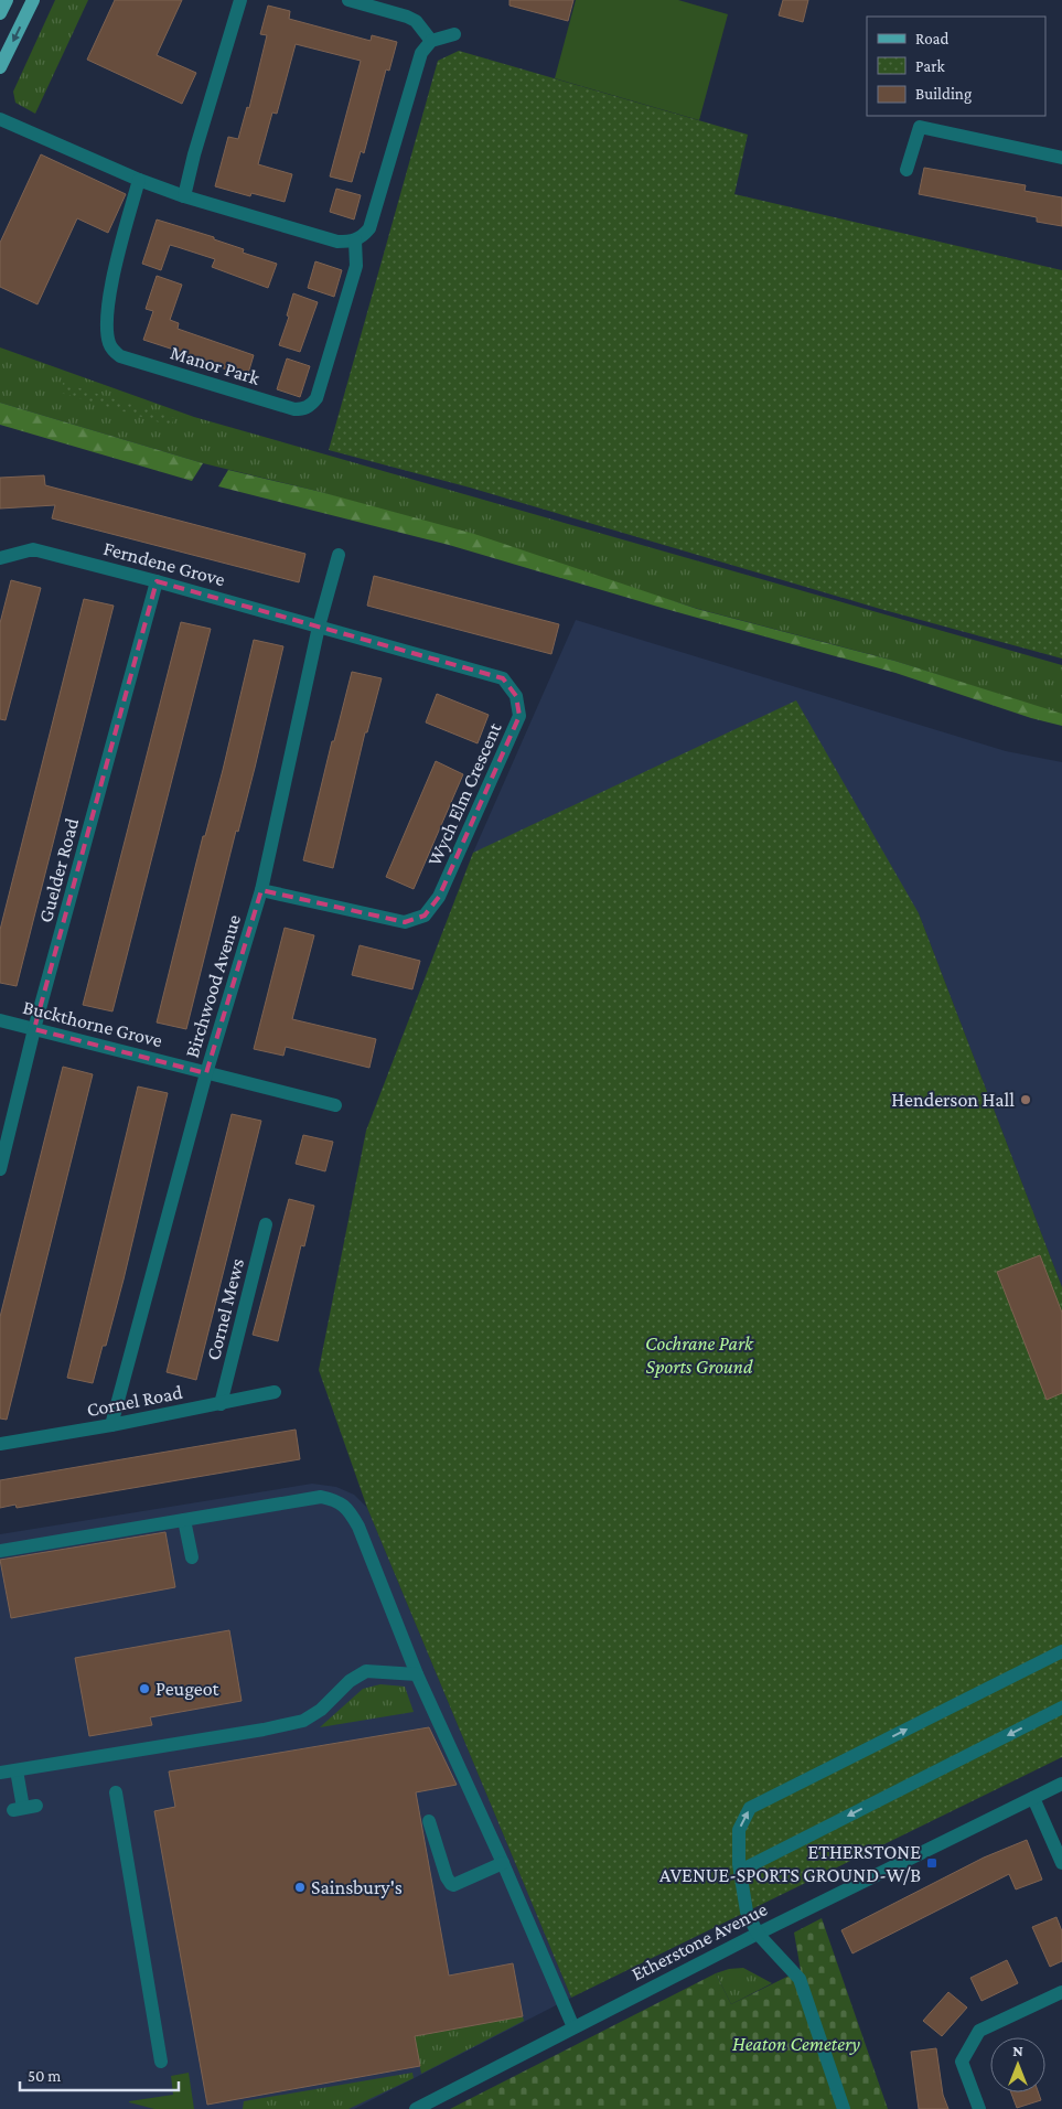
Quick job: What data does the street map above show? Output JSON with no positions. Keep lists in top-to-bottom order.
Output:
{
  "streets": {
    "street": [
      "Manor Park",
      "Ferndene Grove",
      "Wych Elm Crescent",
      "Guelder Road",
      "Birchwood Avenue",
      "Buckthorne Grove",
      "Cornel Mews",
      "Cornel Road",
      "Etherstone Avenue"
    ]
  },
  "crossings": [
    ["Ferndene Grove", "Wych Elm Crescent"],
    ["Ferndene Grove", "Guelder Road"],
    ["Ferndene Grove", "Birchwood Avenue"],
    ["Wych Elm Crescent", "Birchwood Avenue"],
    ["Guelder Road", "Buckthorne Grove"],
    ["Birchwood Avenue", "Buckthorne Grove"],
    ["Birchwood Avenue", "Cornel Road"],
    ["Cornel Mews", "Cornel Road"]
  ],
  "parks": ["Cochrane Park Sports Ground", "Heaton Cemetery"],
  "places": {
    "other": ["Henderson Hall", "Peugeot", "Sainsbury's"],
    "transit": ["ETHERSTONE AVENUE-SPORTS GROUND-W/B"]
  },
  "legend": ["Road", "Park", "Building"],
  "scale_bar": "50 m",
  "north": "top"
}
